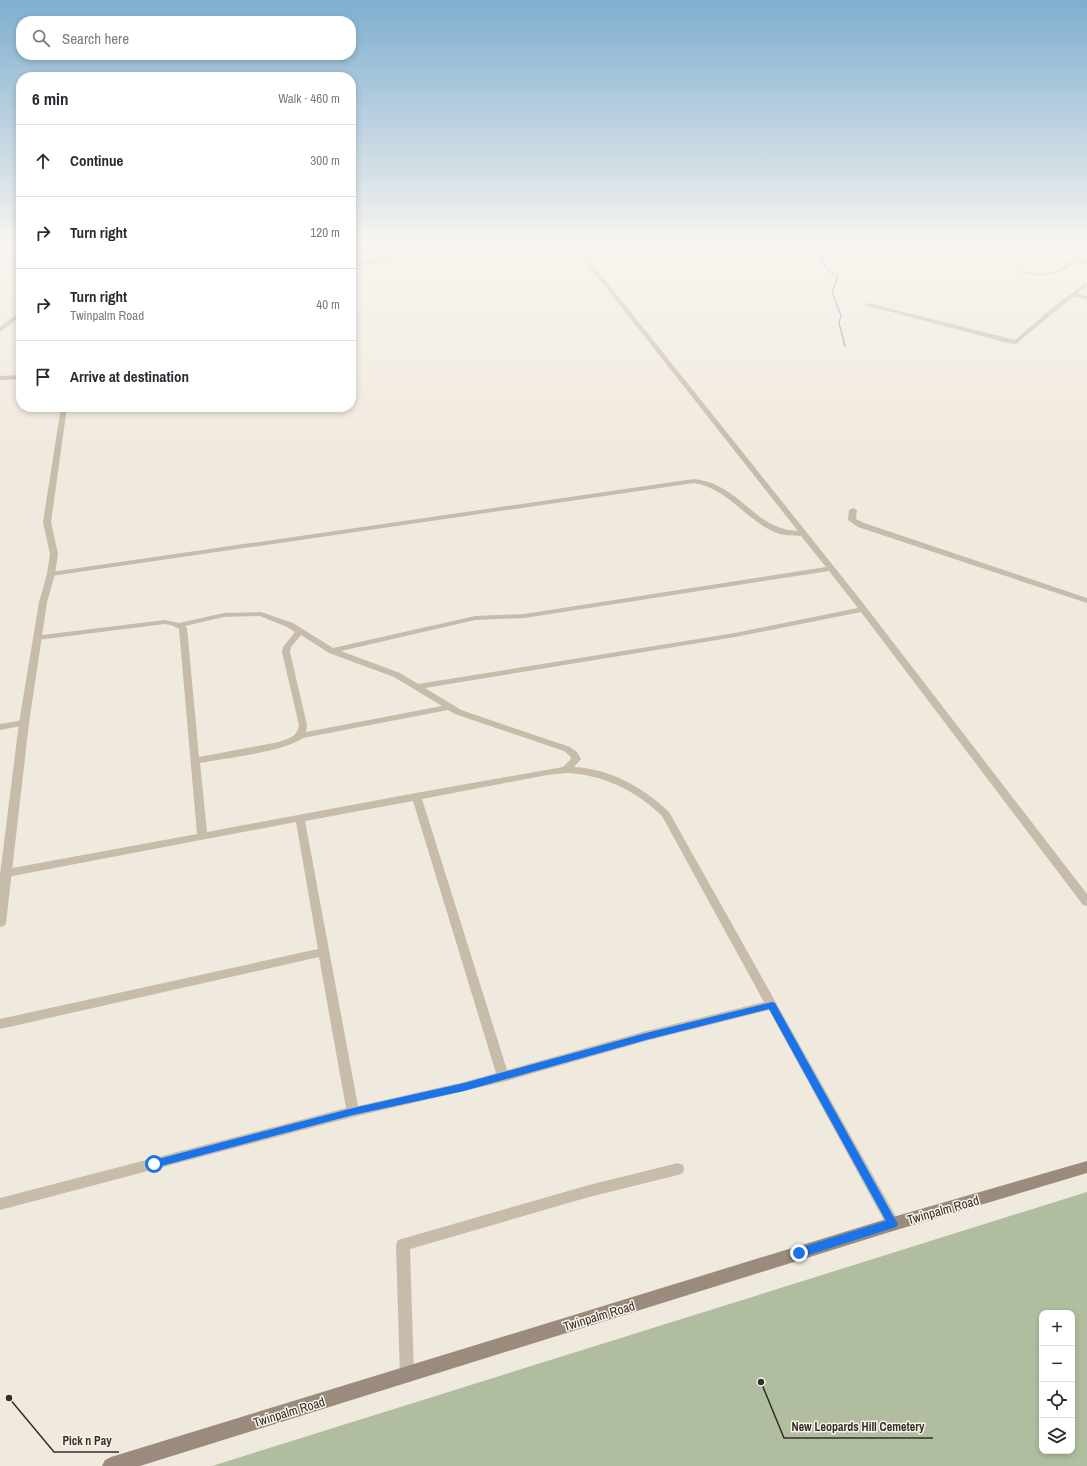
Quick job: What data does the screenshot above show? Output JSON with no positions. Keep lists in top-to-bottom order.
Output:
{
  "streets": {
    "main road": ["Twinpalm Road"]
  },
  "places": ["New Leopards Hill Cemetery", "Pick n Pay"],
  "page": {
    "search": "Search here",
    "heading": ["6 min", "Walk · 460 m"],
    "list": [
      ["Continue", "300 m"],
      ["Turn right", "120 m"],
      ["Turn right", "Twinpalm Road", "40 m"],
      "Arrive at destination"
    ],
    "map_buttons": ["+", "−"]
  }
}
